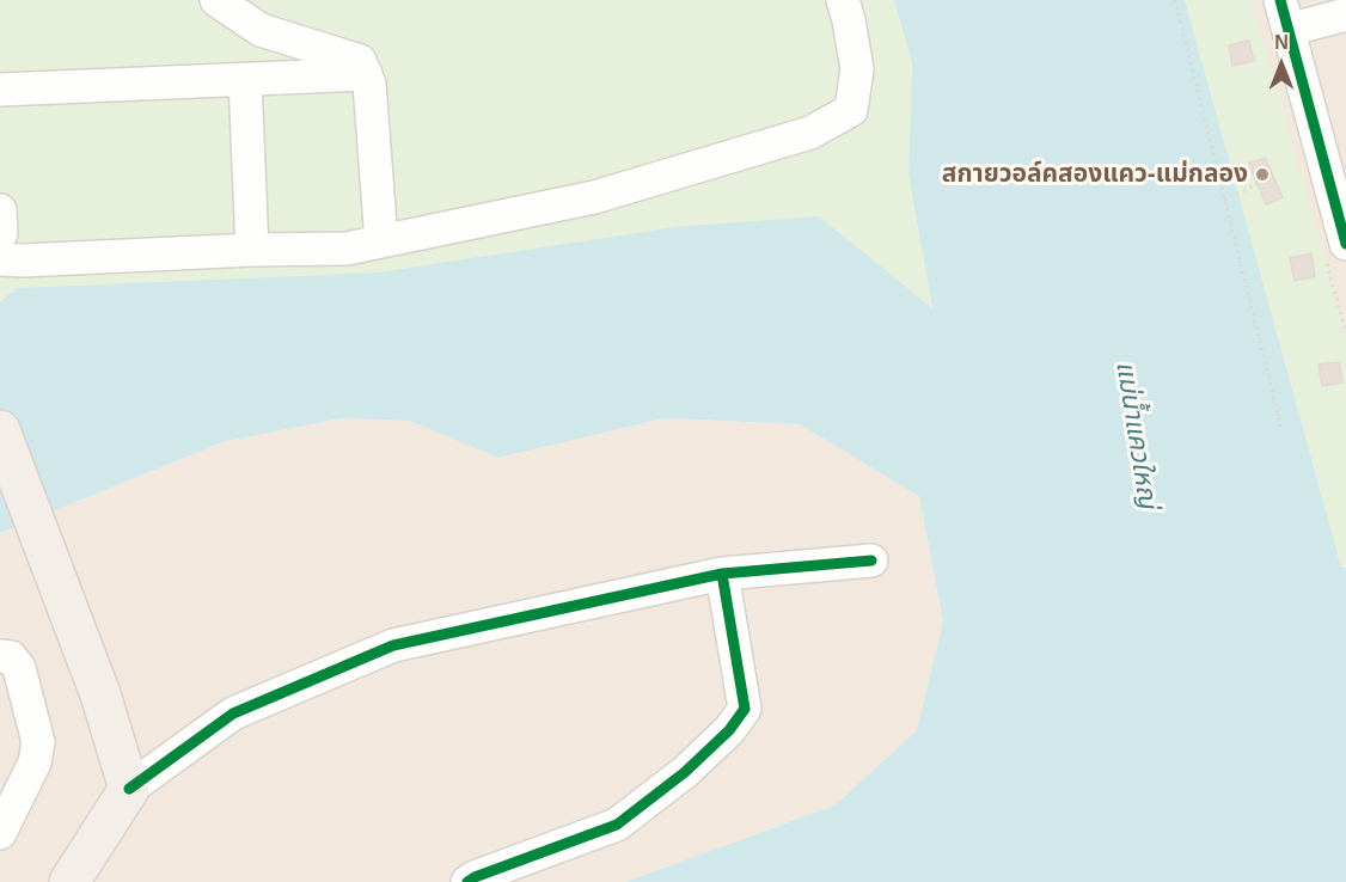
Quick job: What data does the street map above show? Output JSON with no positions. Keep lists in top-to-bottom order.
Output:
{
  "water": ["แม่น้ำแควใหญ่"],
  "places": ["สกายวอล์คสองแคว-แม่กลอง"],
  "north": "top"
}
